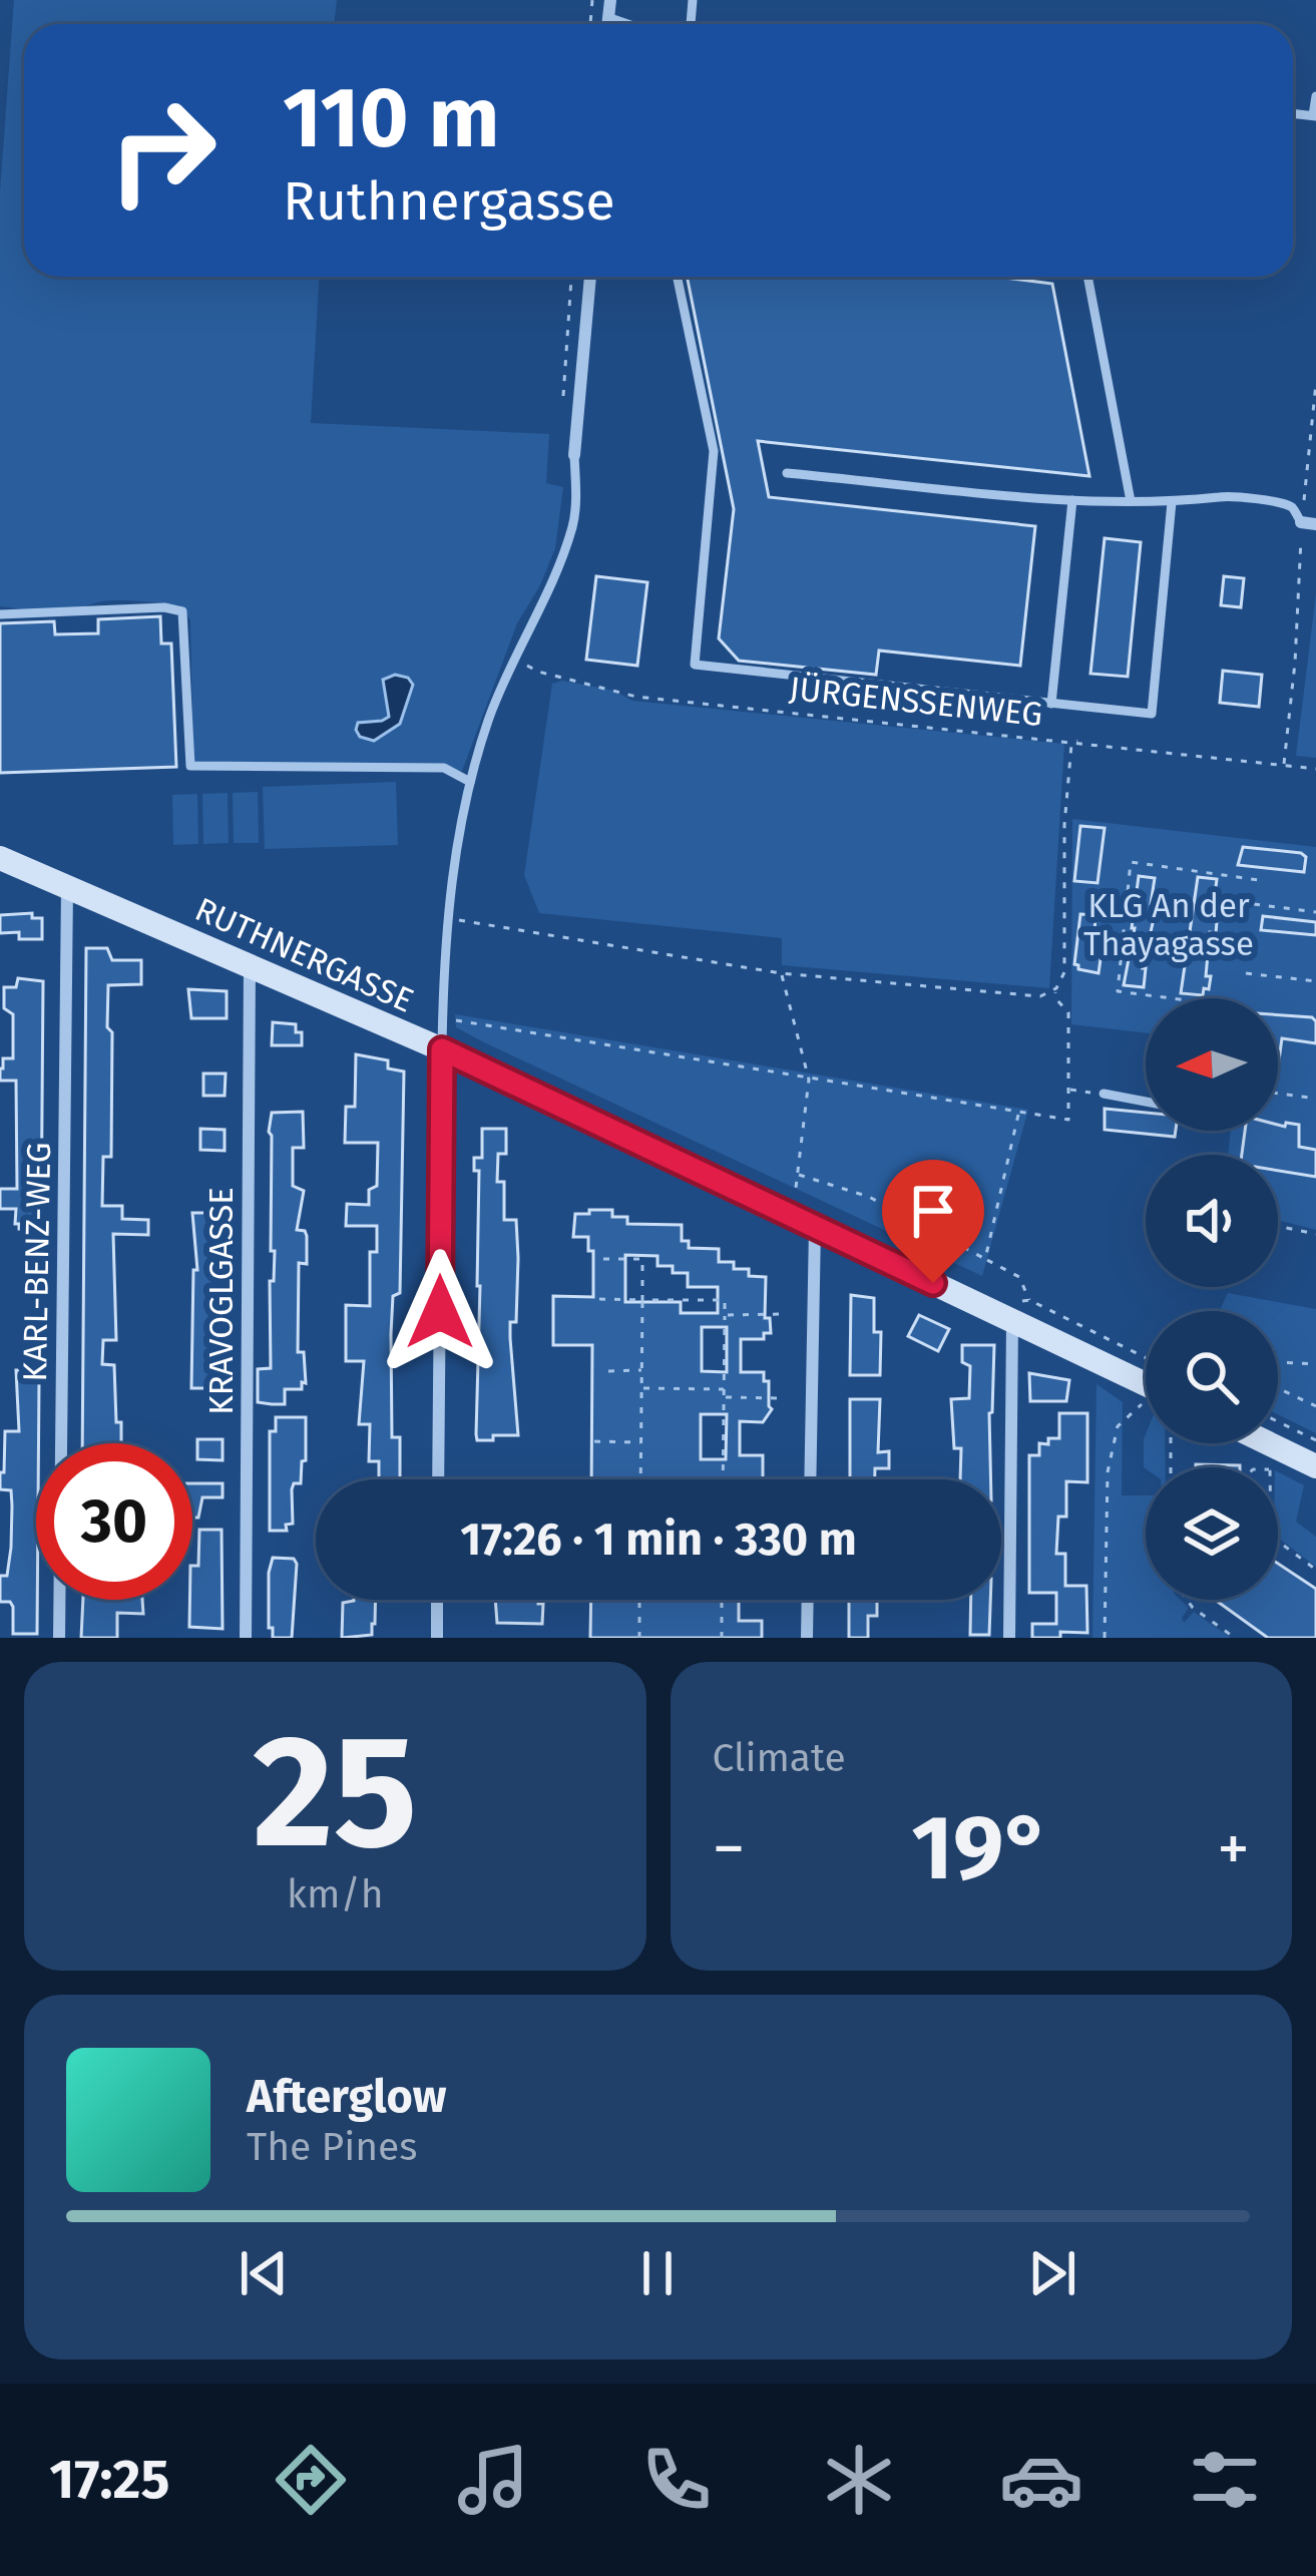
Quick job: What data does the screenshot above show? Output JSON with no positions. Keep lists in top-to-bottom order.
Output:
{
  "streets": {
    "street": ["RUTHNERGASSE", "KARL-BENZ-WEG", "KRAVOGLGASSE"],
    "path": ["JÜRGENSSENWEG"]
  },
  "crossings": [
    ["RUTHNERGASSE", "KARL-BENZ-WEG"],
    ["RUTHNERGASSE", "KRAVOGLGASSE"]
  ],
  "parks": ["KLG An der Thayagasse"],
  "north": "left",
  "page": {
    "turn": ["110 m", "Ruthnergasse"],
    "limit": "30",
    "trip": "17:26 · 1 min · 330 m",
    "tile": [
      ["25", "km/h"],
      "Climate"
    ],
    "heat": ["−", "19°", "+"],
    "song": ["Afterglow", "The Pines"],
    "tabs": "17:25"
  }
}
